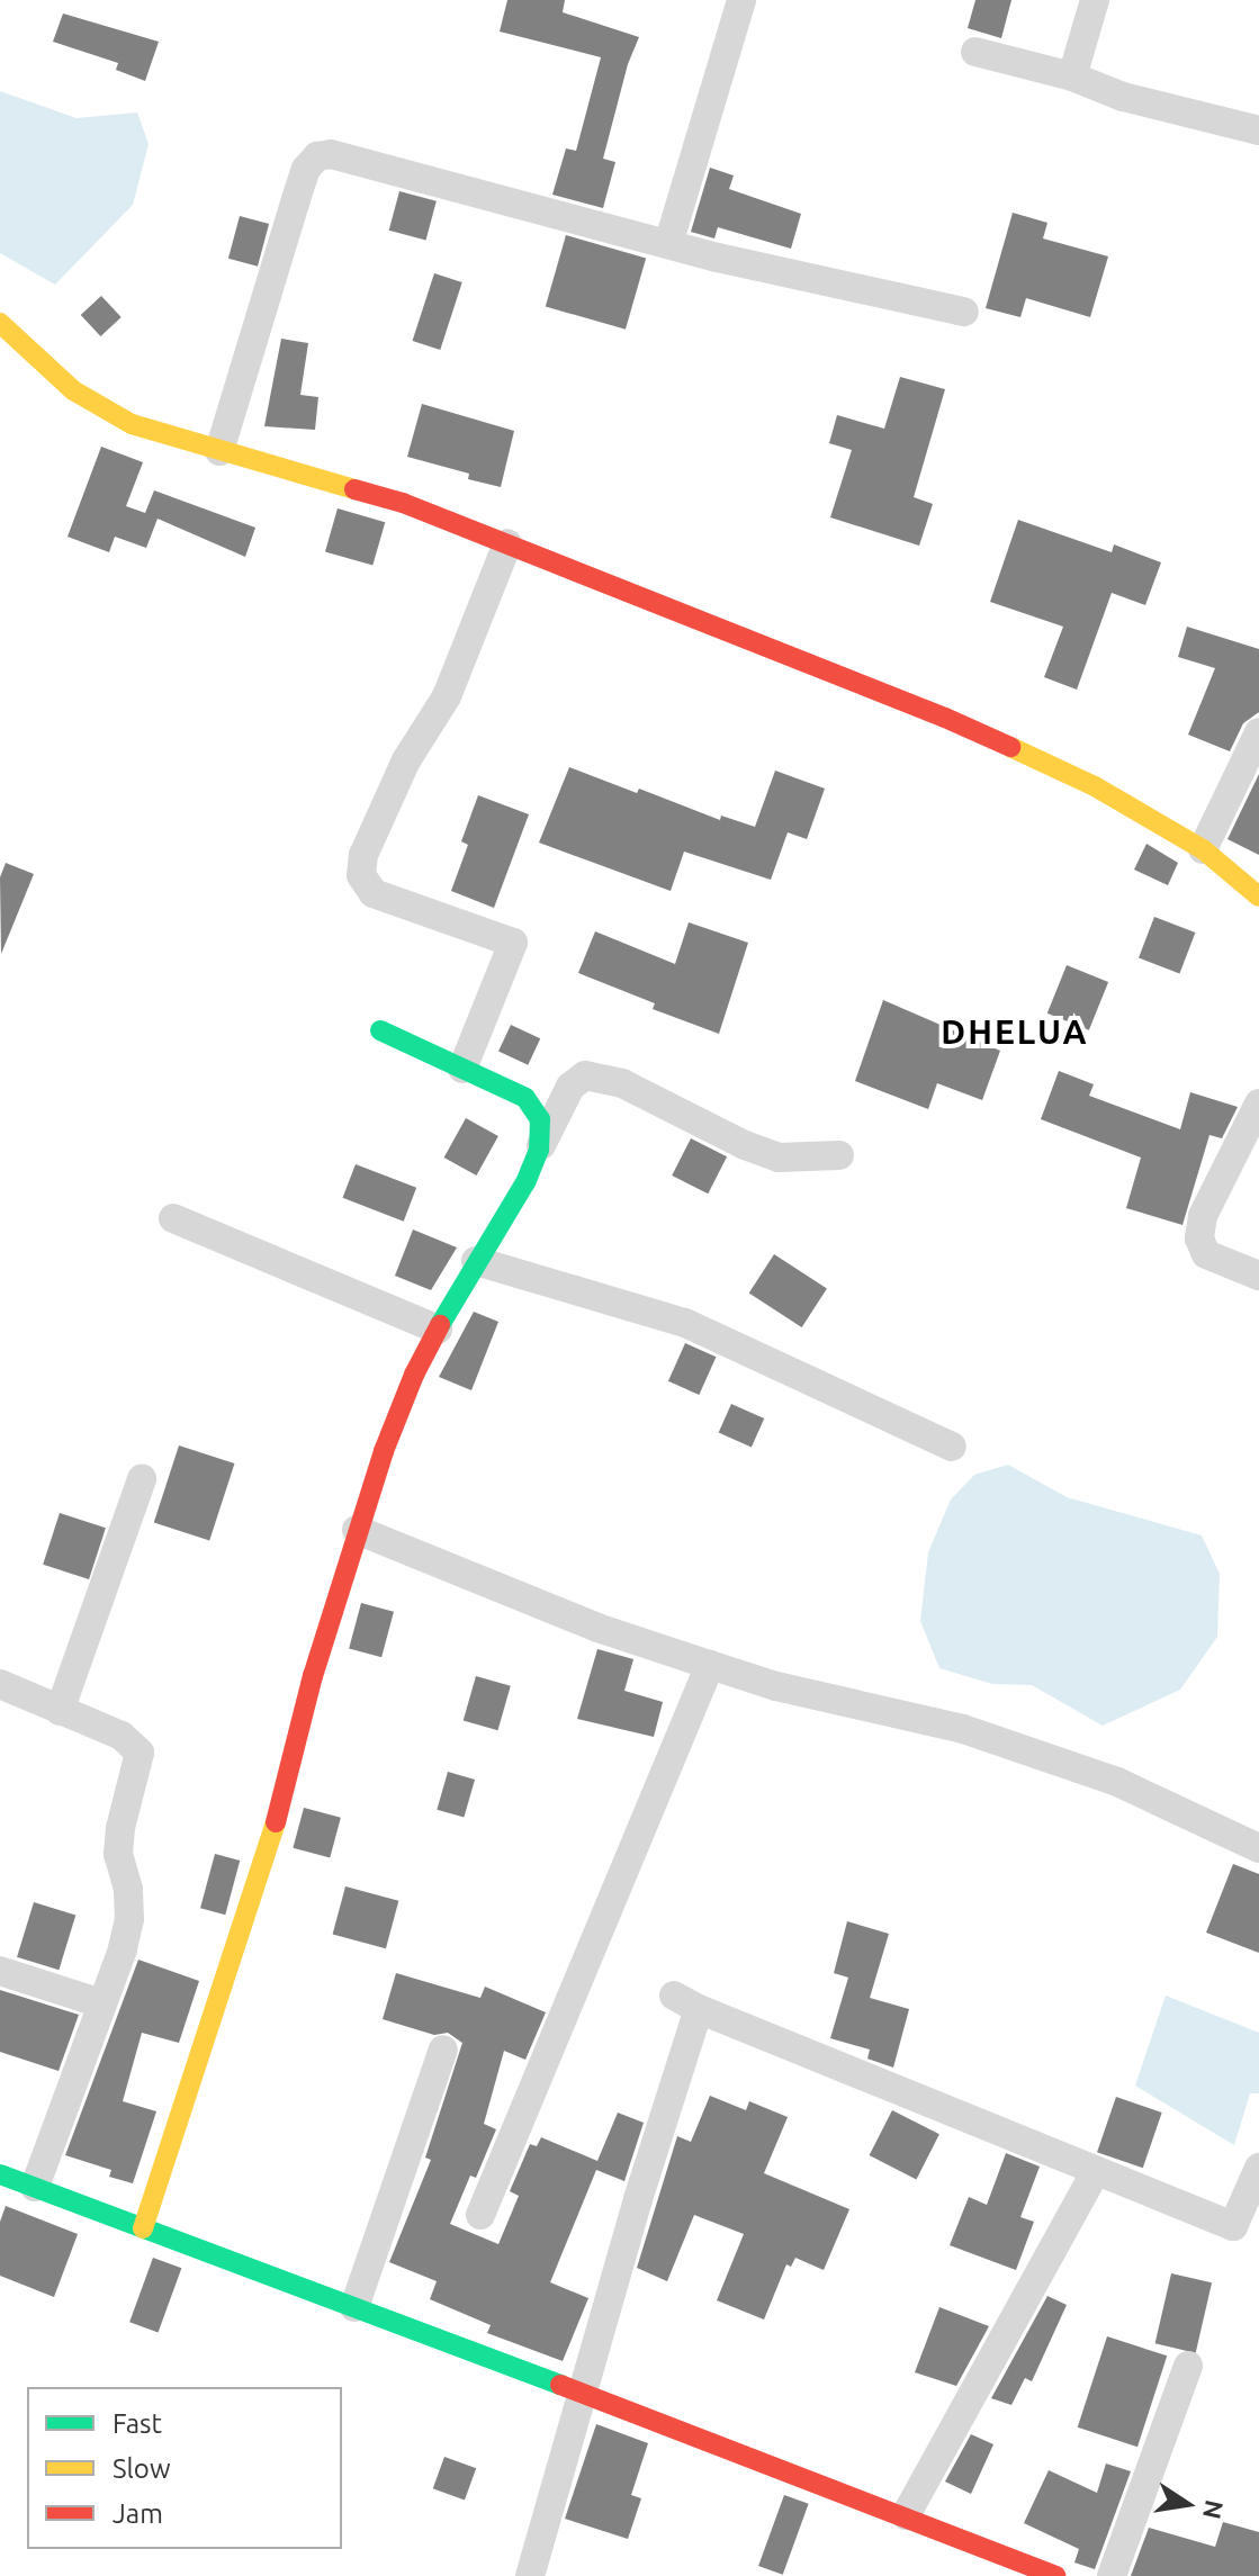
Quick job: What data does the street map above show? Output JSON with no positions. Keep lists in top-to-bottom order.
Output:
{
  "districts": ["DHELUA"],
  "legend": ["Fast", "Slow", "Jam"],
  "north": "right"
}
